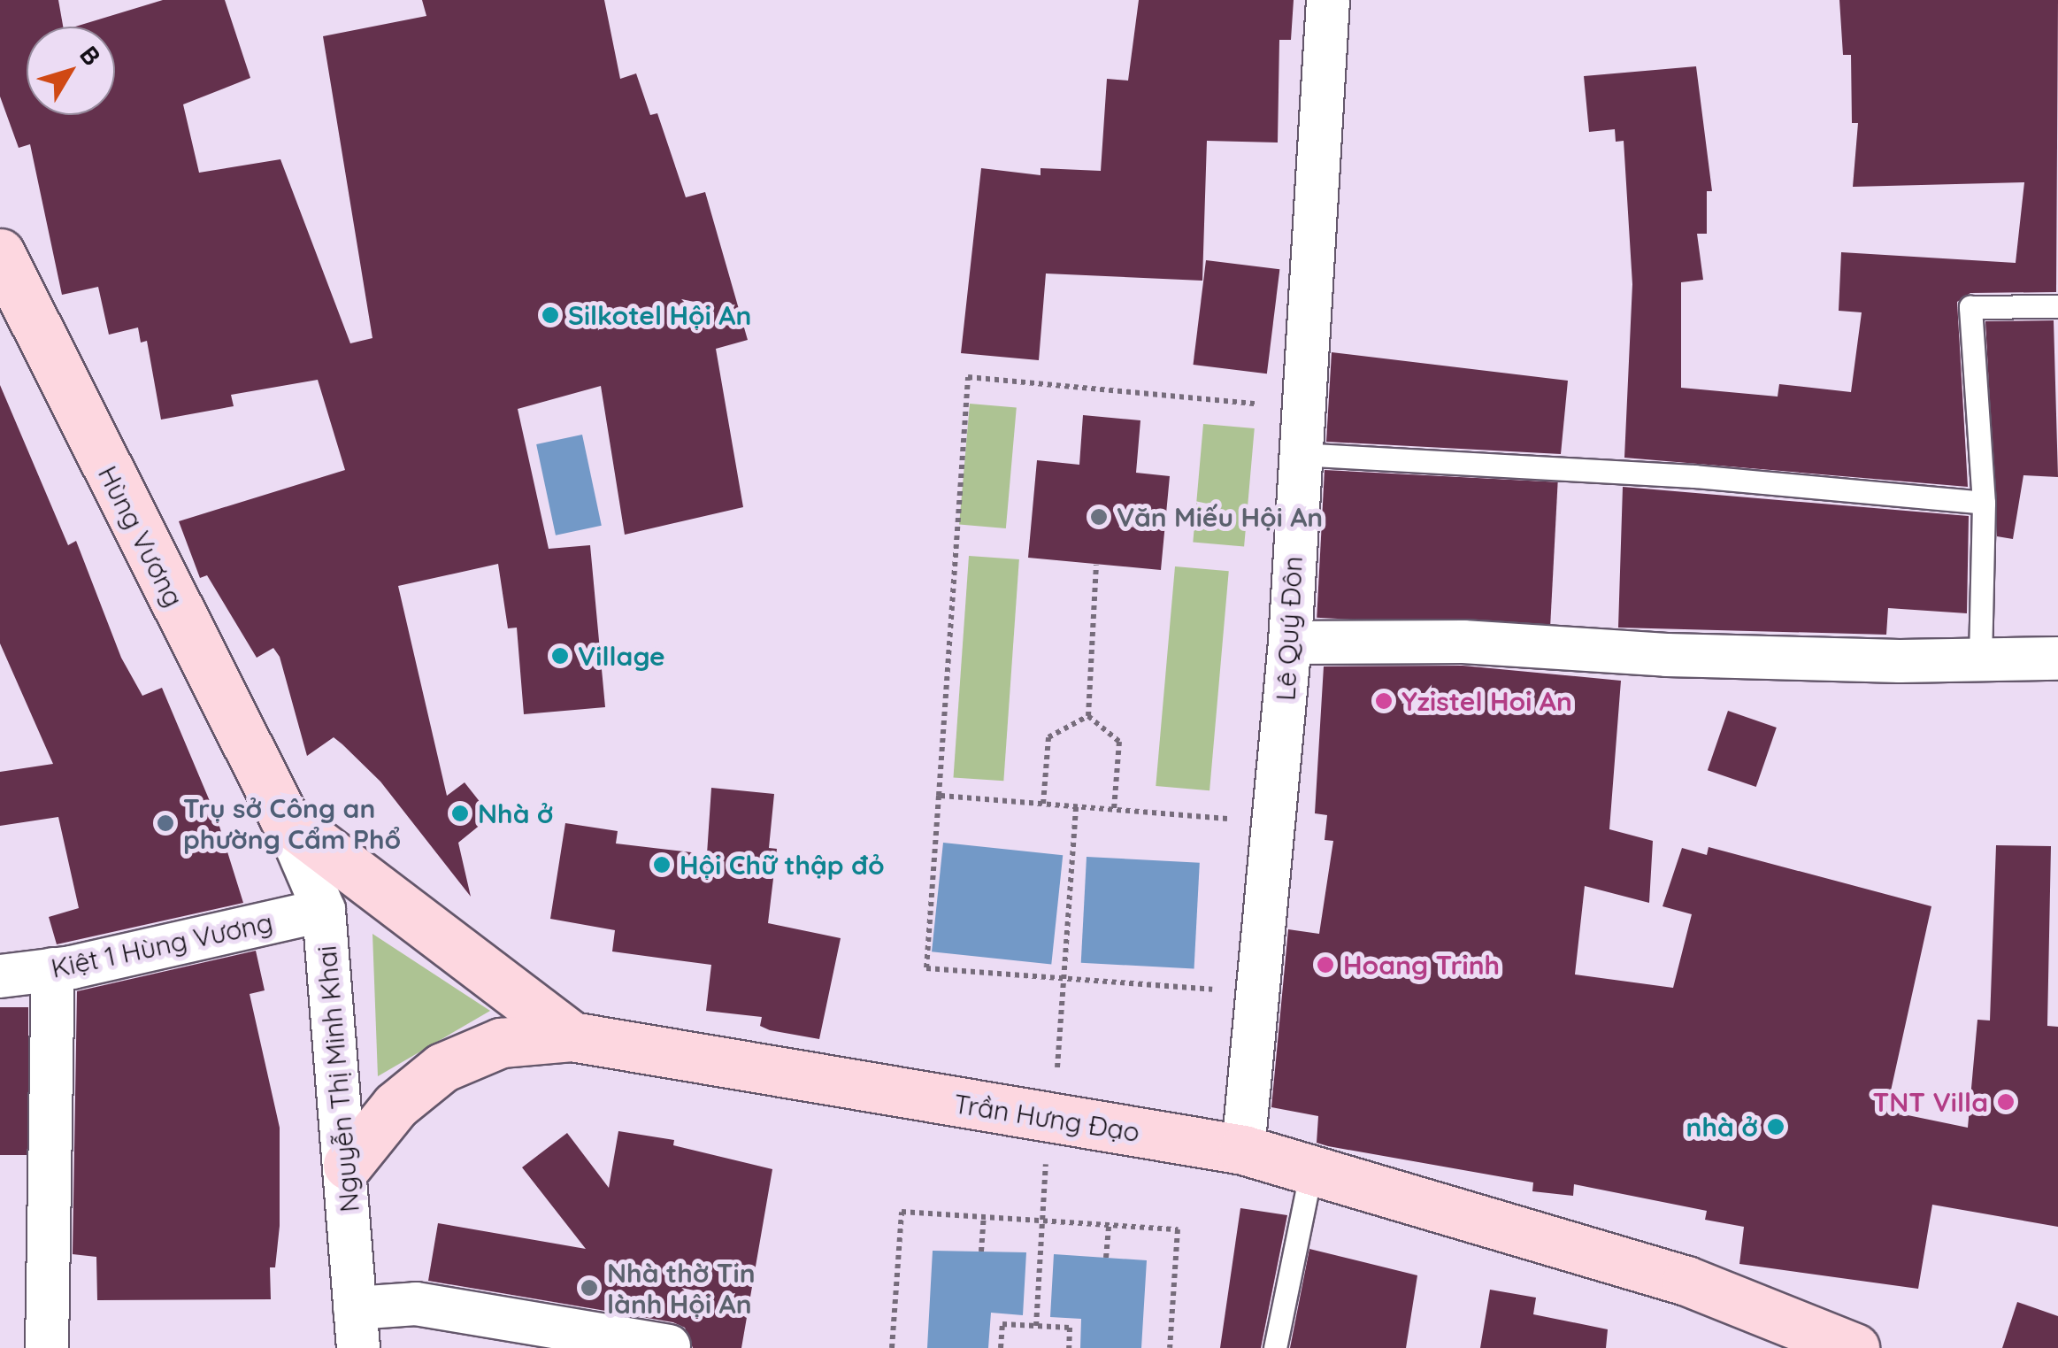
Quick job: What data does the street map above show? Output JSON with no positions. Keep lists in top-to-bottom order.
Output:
{
  "streets": {
    "main road": ["Hùng Vương", "Trần Hưng Đạo"],
    "street": ["Lê Quý Đôn", "Kiệt 1 Hùng Vương", "Nguyễn Thị Minh Khai"]
  },
  "crossings": [
    ["Hùng Vương", "Nguyễn Thị Minh Khai"],
    ["Hùng Vương", "Trần Hưng Đạo"],
    ["Lê Quý Đôn", "Trần Hưng Đạo"],
    ["Kiệt 1 Hùng Vương", "Nguyễn Thị Minh Khai"],
    ["Nguyễn Thị Minh Khai", "Trần Hưng Đạo"]
  ],
  "places": [
    "Silkotel Hội An",
    "Văn Miếu Hội An",
    "Village",
    "Yzistel Hoi An",
    "Nhà ở",
    "Trụ sở Công an phường Cẩm Phổ",
    "Hội Chữ thập đỏ",
    "Hoang Trinh",
    "TNT Villa",
    "nhà ở",
    "Nhà thờ Tin lành Hội An"
  ],
  "north": "top right"
}
